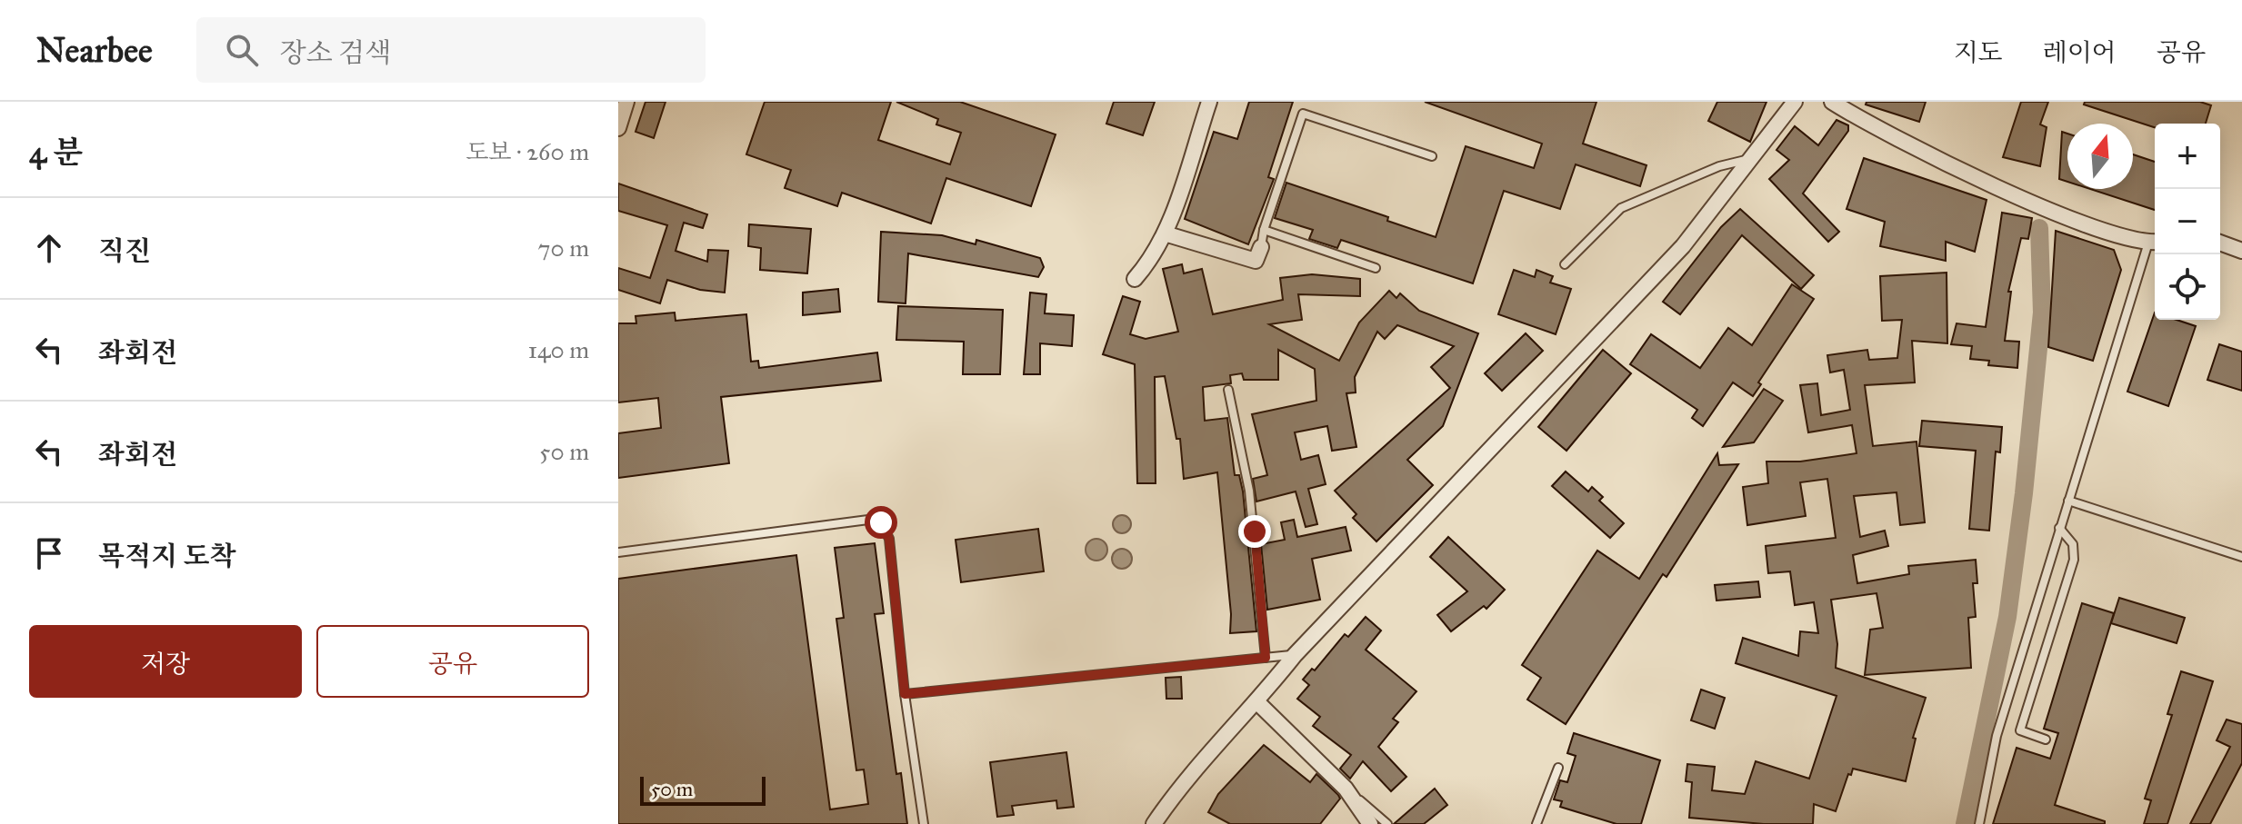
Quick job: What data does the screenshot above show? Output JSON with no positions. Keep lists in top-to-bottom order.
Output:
{
  "scale_bar": "50 m",
  "north": "top",
  "page": {
    "header": "Nearbee",
    "search": "장소 검색",
    "nav": ["지도", "레이어", "공유"],
    "heading": ["4 분", "도보 · 260 m"],
    "map_buttons": ["+", "−"],
    "list": [
      ["직진", "70 m"],
      ["좌회전", "140 m"],
      ["좌회전", "50 m"],
      "목적지 도착"
    ],
    "buttons": ["저장", "공유"],
    "scale": "50 m"
  }
}
